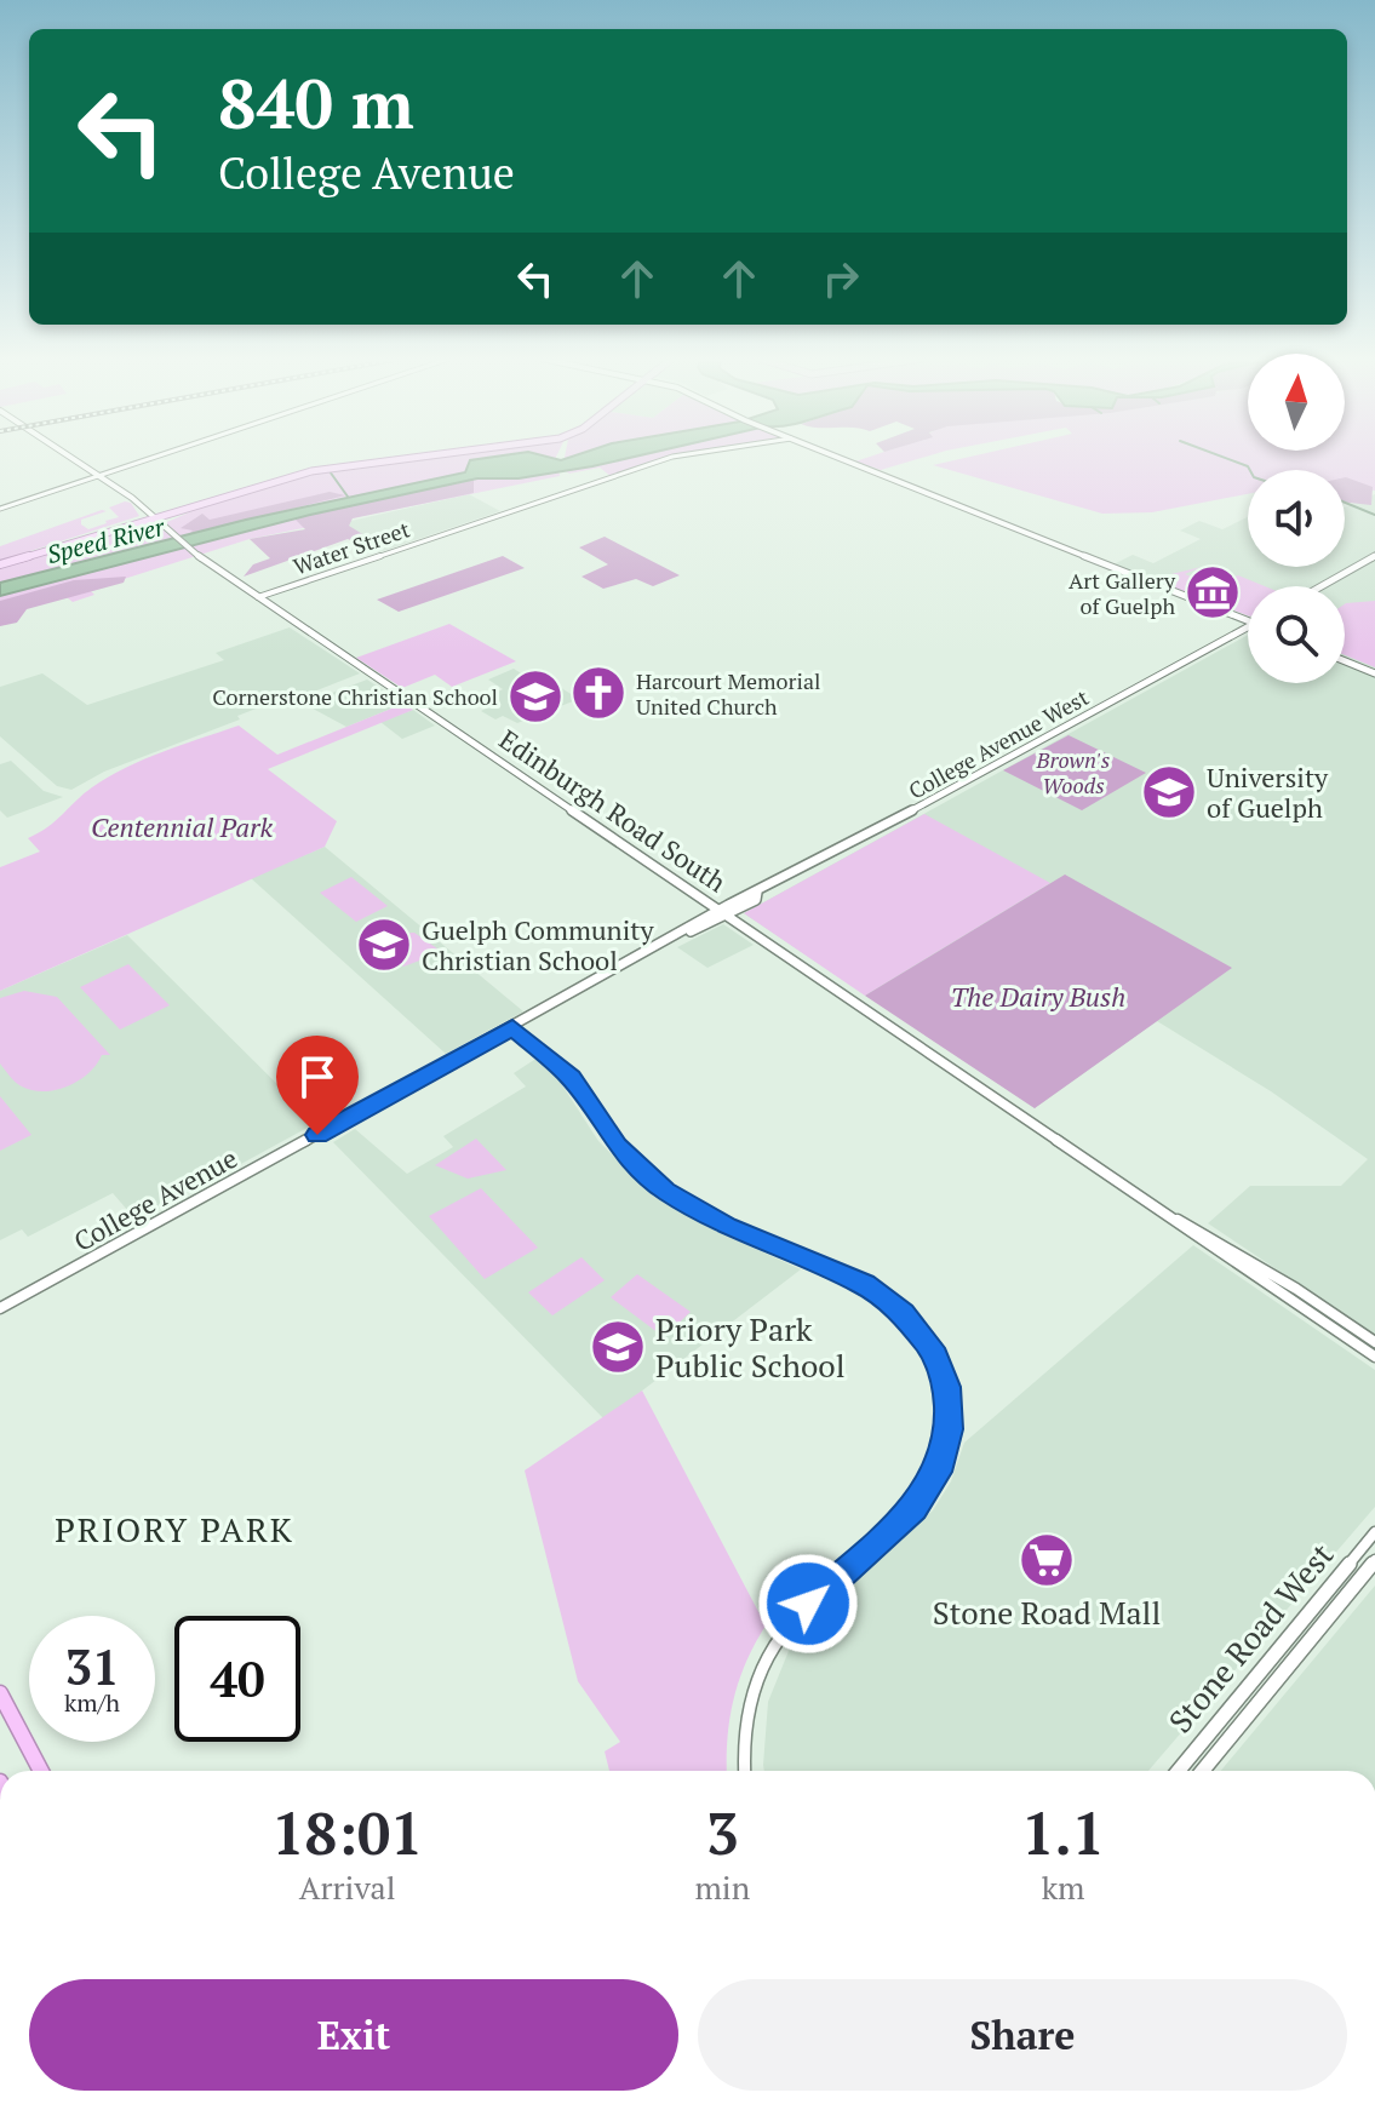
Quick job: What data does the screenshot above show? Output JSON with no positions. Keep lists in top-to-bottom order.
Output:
{
  "streets": {
    "main road": [
      "College Avenue West",
      "Edinburgh Road South",
      "College Avenue",
      "Stone Road West"
    ],
    "street": ["Water Street"]
  },
  "crossings": [
    ["Water Street", "Edinburgh Road South"],
    ["College Avenue West", "Edinburgh Road South"],
    ["College Avenue West", "College Avenue"]
  ],
  "districts": ["PRIORY PARK"],
  "water": ["Speed River"],
  "parks": ["Brown's Woods", "Centennial Park", "The Dairy Bush"],
  "places": {
    "museum": ["Art Gallery of Guelph"],
    "church": ["Harcourt Memorial United Church"],
    "school or university": [
      "Cornerstone Christian School",
      "University of Guelph",
      "Guelph Community Christian School",
      "Priory Park Public School"
    ],
    "supermarket": ["Stone Road Mall"]
  },
  "north": "top",
  "page": {
    "turn": ["840 m", "College Avenue"],
    "speed": "31 km/h",
    "limit": "40",
    "eta": [
      "18:01",
      "Arrival",
      "3",
      "min",
      "1.1",
      "km"
    ],
    "buttons": ["Exit", "Share"]
  }
}
